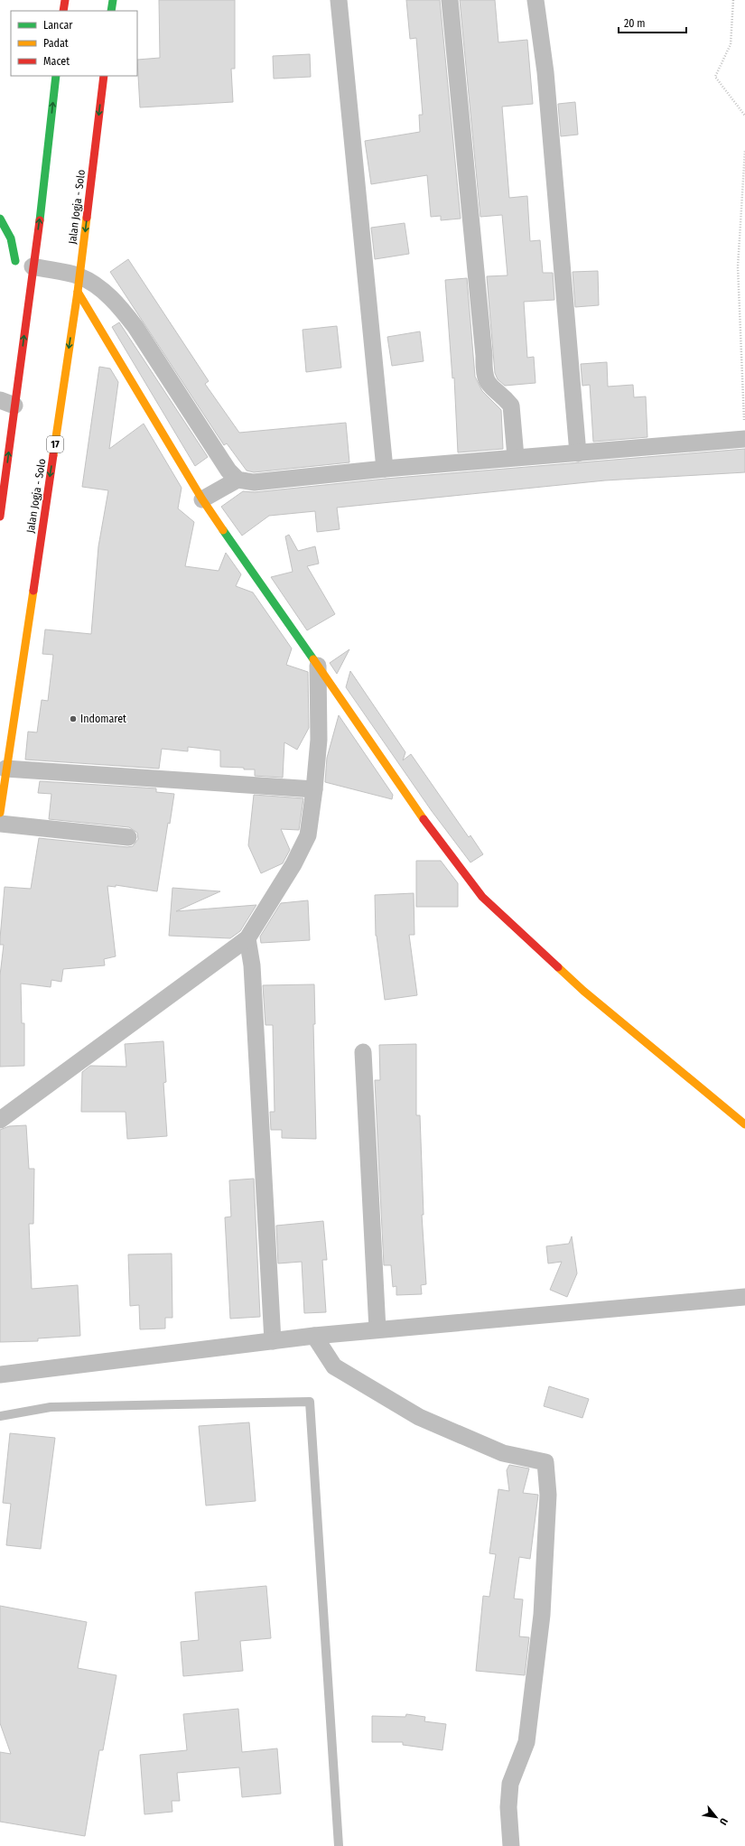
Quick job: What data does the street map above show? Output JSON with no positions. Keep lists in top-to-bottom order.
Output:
{
  "streets": {
    "main road": ["Jalan Jogja - Solo", "17"]
  },
  "places": ["Indomaret"],
  "legend": ["Lancar", "Padat", "Macet"],
  "scale_bar": "20 m",
  "north": "bottom right"
}
